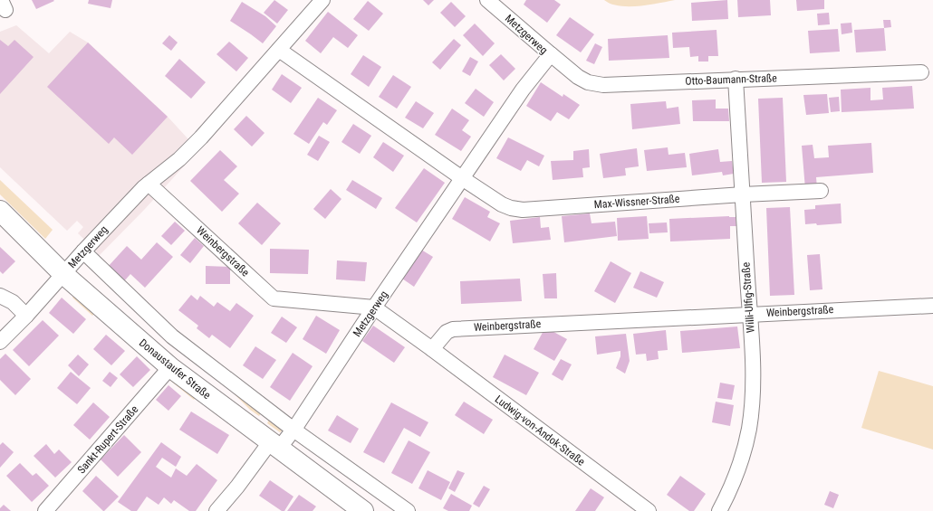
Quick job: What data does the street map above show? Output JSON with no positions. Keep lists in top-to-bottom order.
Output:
{
  "streets": {
    "main road": ["Donaustaufer Straße"],
    "street": [
      "Metzgerweg",
      "Otto-Baumann-Straße",
      "Max-Wissner-Straße",
      "Weinbergstraße",
      "Willi-Ulfig-Straße",
      "Ludwig-von-Andok-Straße",
      "Sankt-Rupert-Straße"
    ]
  },
  "crossings": [
    ["Metzgerweg", "Otto-Baumann-Straße"],
    ["Metzgerweg", "Max-Wissner-Straße"],
    ["Metzgerweg", "Weinbergstraße"],
    ["Metzgerweg", "Donaustaufer Straße"],
    ["Otto-Baumann-Straße", "Willi-Ulfig-Straße"],
    ["Max-Wissner-Straße", "Willi-Ulfig-Straße"],
    ["Weinbergstraße", "Willi-Ulfig-Straße"],
    ["Weinbergstraße", "Ludwig-von-Andok-Straße"],
    ["Donaustaufer Straße", "Sankt-Rupert-Straße"]
  ]
}
